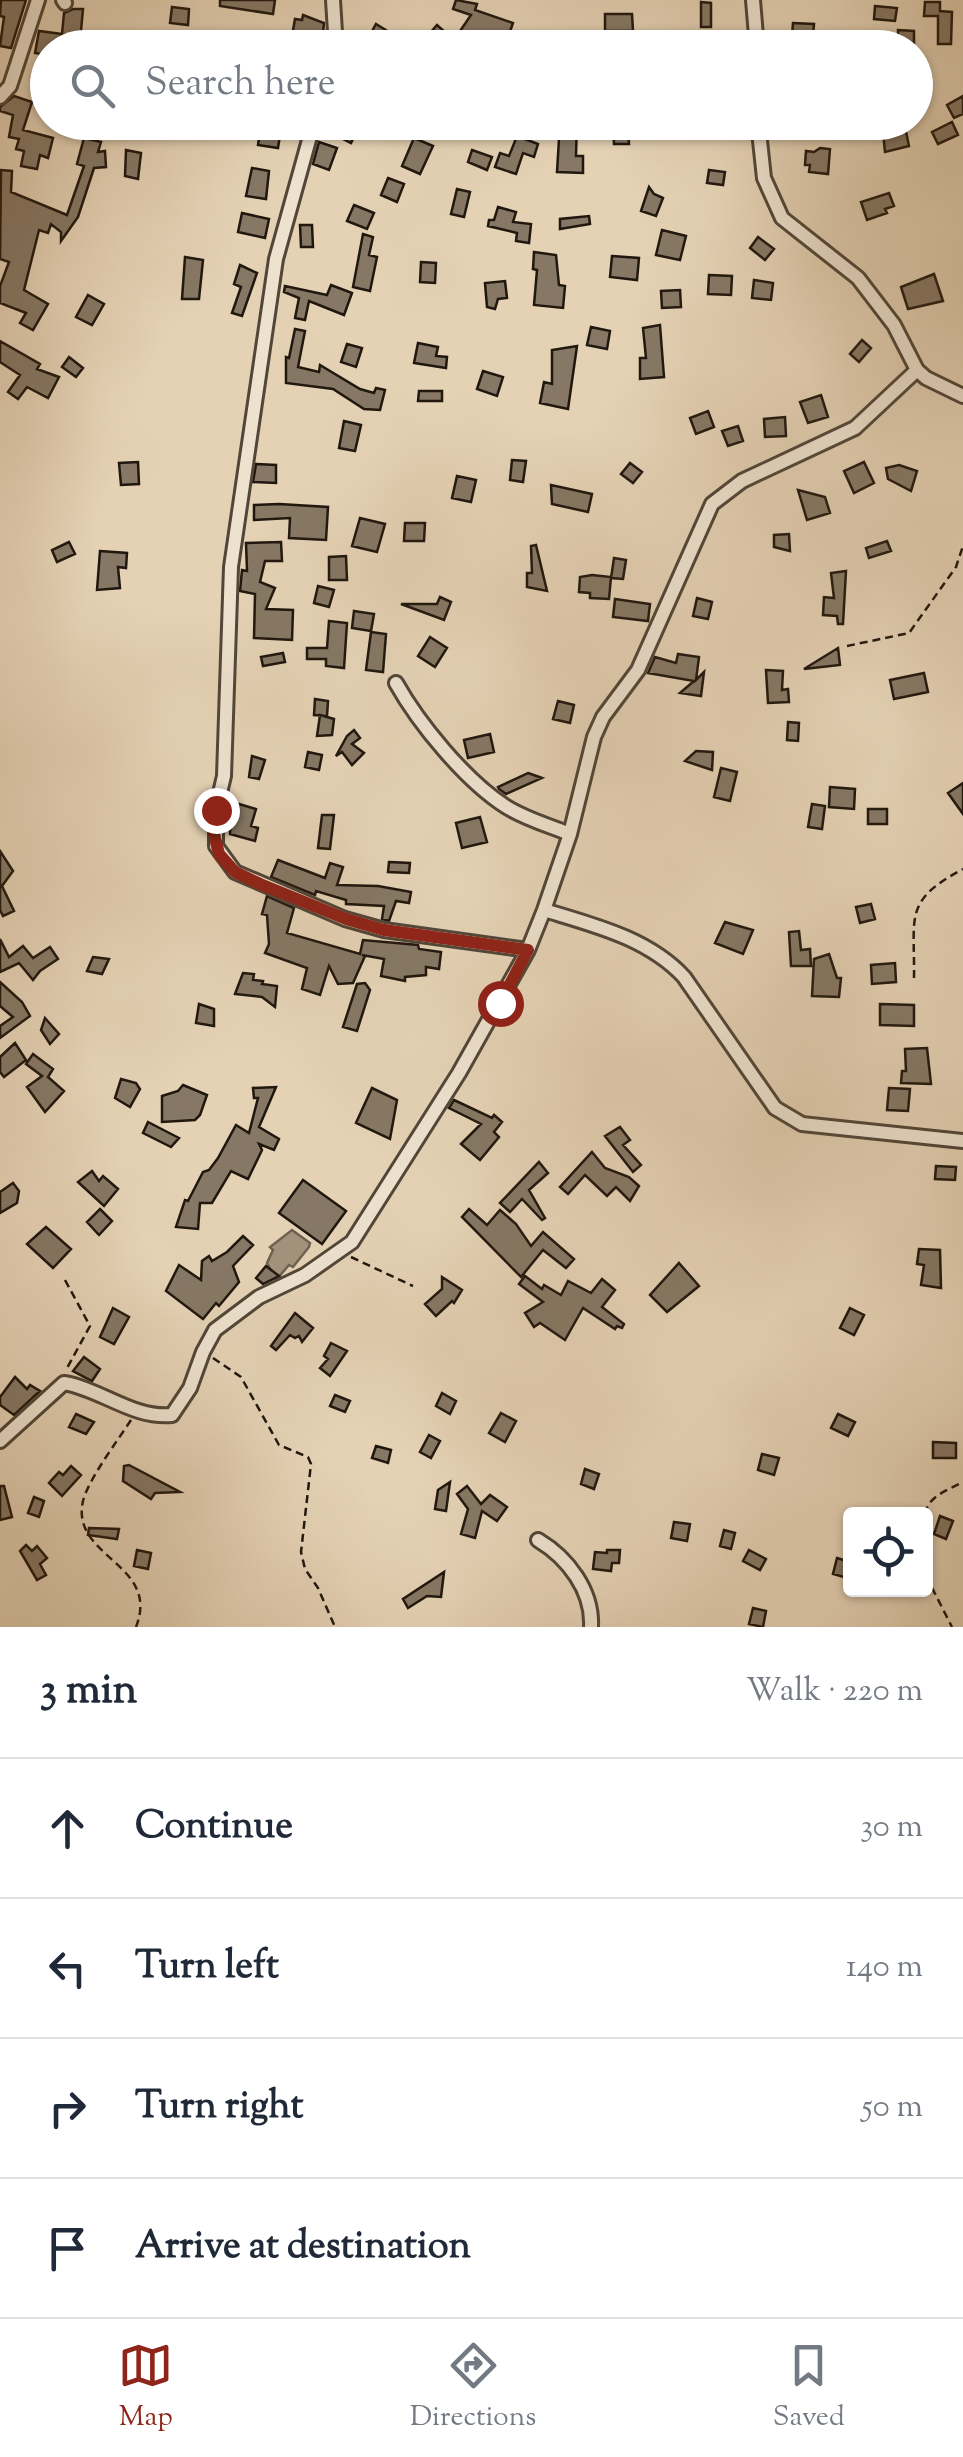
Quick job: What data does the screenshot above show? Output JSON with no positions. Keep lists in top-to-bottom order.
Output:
{
  "page": {
    "search": "Search here",
    "heading": ["3 min", "Walk · 220 m"],
    "list": [
      ["Continue", "30 m"],
      ["Turn left", "140 m"],
      ["Turn right", "50 m"],
      "Arrive at destination"
    ],
    "nav": ["Map", "Directions", "Saved"]
  }
}
